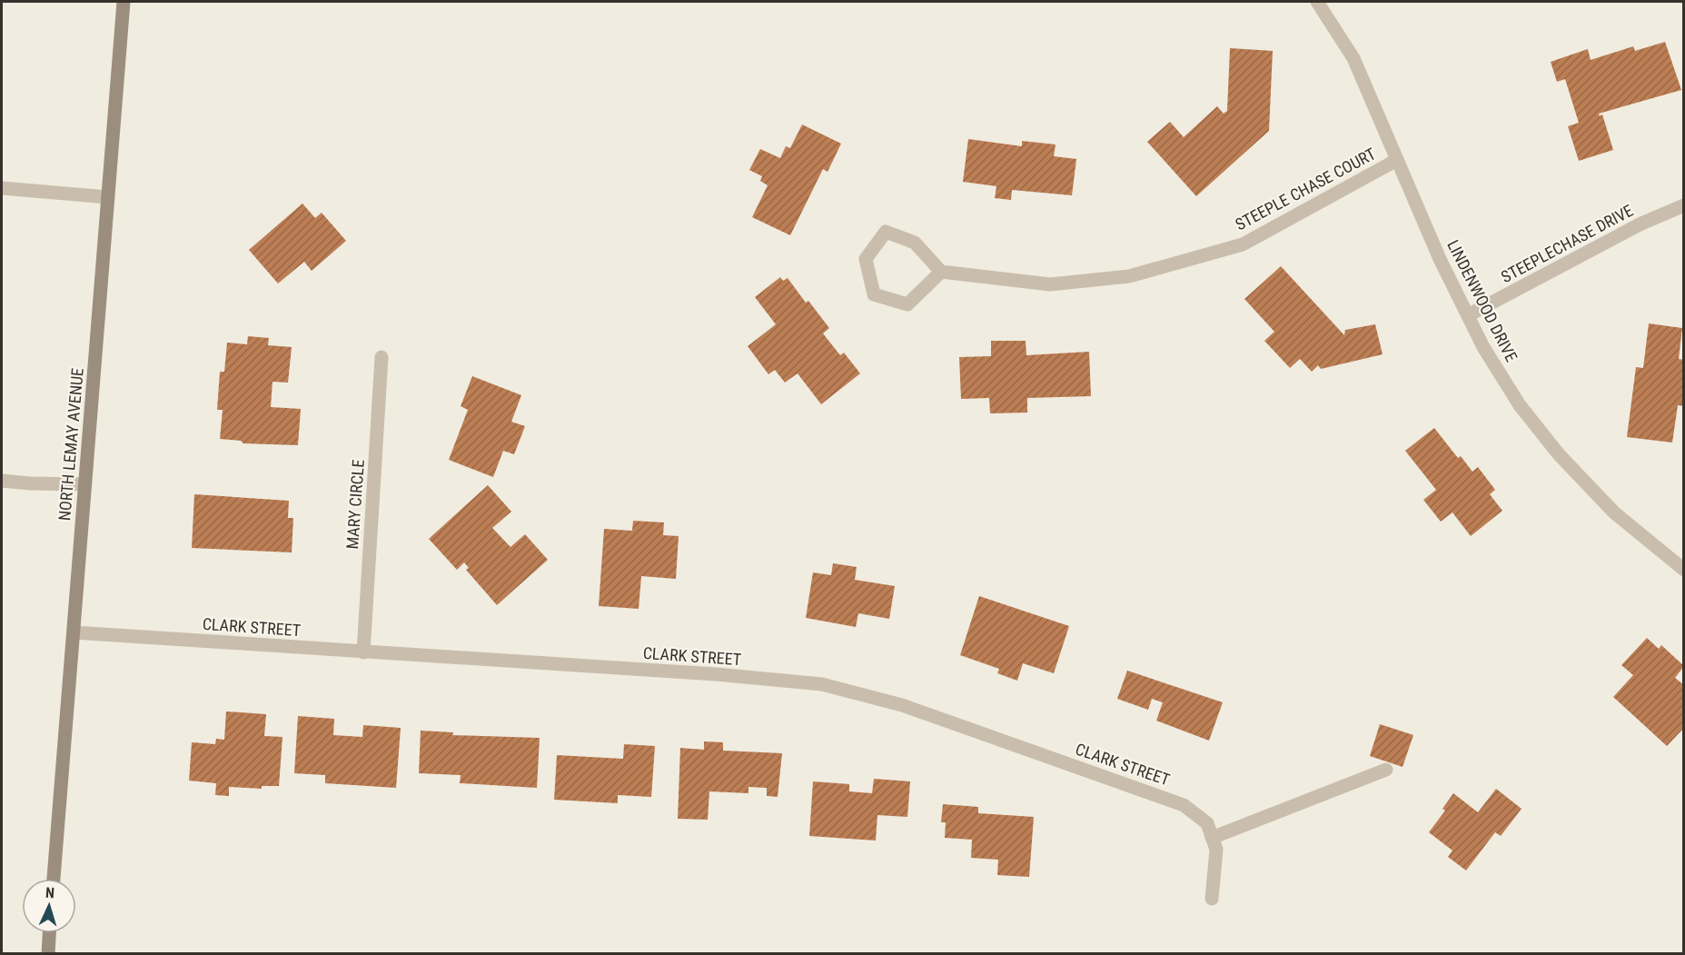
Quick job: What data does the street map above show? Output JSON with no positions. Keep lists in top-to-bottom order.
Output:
{
  "streets": {
    "main road": ["NORTH LEMAY AVENUE"],
    "street": [
      "STEEPLE CHASE COURT",
      "STEEPLECHASE DRIVE",
      "LINDENWOOD DRIVE",
      "MARY CIRCLE",
      "CLARK STREET"
    ]
  },
  "crossings": [
    ["STEEPLE CHASE COURT", "LINDENWOOD DRIVE"],
    ["STEEPLECHASE DRIVE", "LINDENWOOD DRIVE"],
    ["NORTH LEMAY AVENUE", "CLARK STREET"],
    ["MARY CIRCLE", "CLARK STREET"]
  ],
  "north": "top"
}
